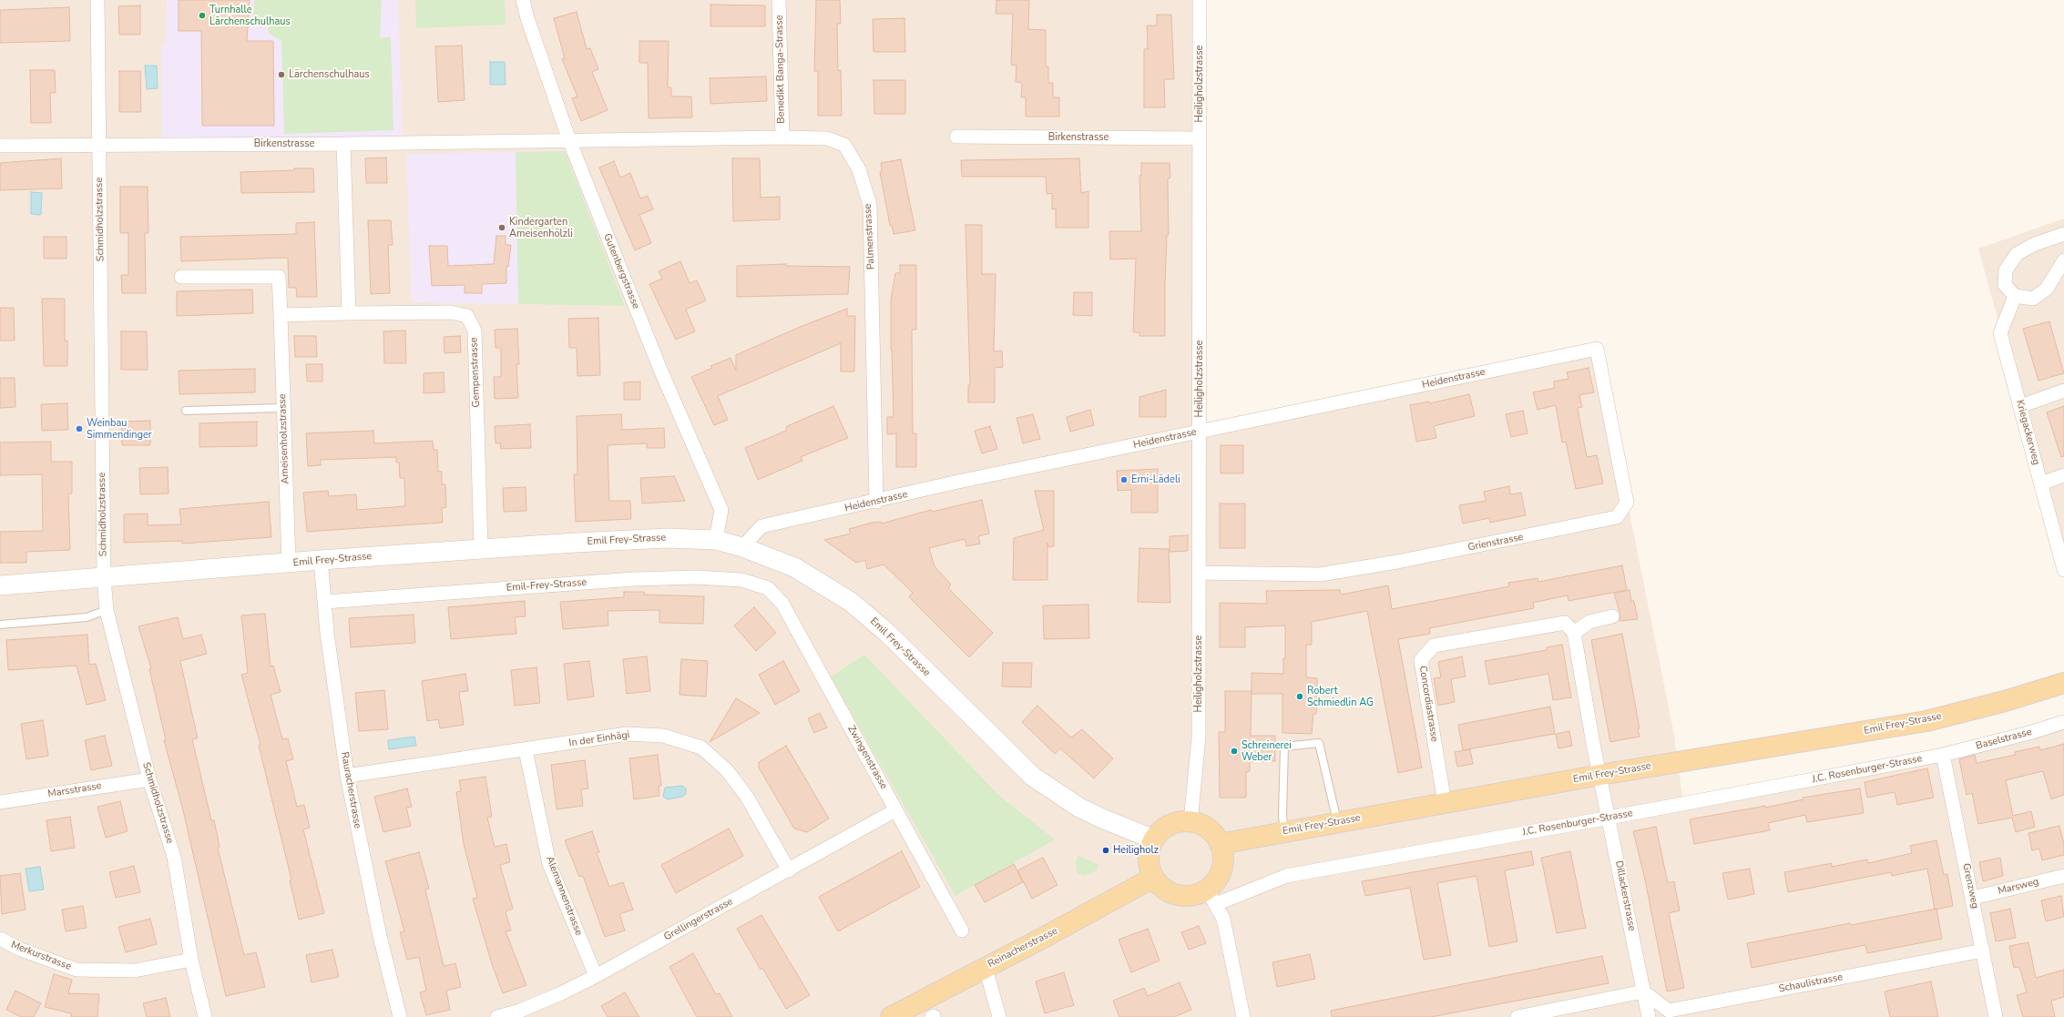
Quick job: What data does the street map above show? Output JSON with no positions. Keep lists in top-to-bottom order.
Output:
{
  "streets": {
    "main road": ["Emil Frey-Strasse", "Reinacherstrasse"],
    "street": [
      "Benedikt Banga-Strasse",
      "Heiligholzstrasse",
      "Birkenstrasse",
      "Schmidholzstrasse",
      "Palmenstrasse",
      "Gutenbergstrasse",
      "Gempenstrasse",
      "Heidenstrasse",
      "Kriegackerweg",
      "Ameisenholzstrasse",
      "Grienstrasse",
      "Emil-Frey-Strasse",
      "Concordiastrasse",
      "In der Einhägi",
      "Baselstrasse",
      "Zwingenstrasse",
      "J.C. Rosenburger-Strasse",
      "Marsstrasse",
      "Rauracherstrasse",
      "Grenzweg",
      "Marsweg",
      "Alemannenstrasse",
      "Dillackerstrasse",
      "Grellingerstrasse",
      "Merkurstrasse",
      "Schaulistrasse"
    ]
  },
  "crossings": [
    ["Benedikt Banga-Strasse", "Palmenstrasse"],
    ["Heiligholzstrasse", "Birkenstrasse"],
    ["Heiligholzstrasse", "Heidenstrasse"],
    ["Heiligholzstrasse", "Emil Frey-Strasse"],
    ["Heiligholzstrasse", "Grienstrasse"],
    ["Heiligholzstrasse", "J.C. Rosenburger-Strasse"],
    ["Heiligholzstrasse", "Reinacherstrasse"],
    ["Birkenstrasse", "Schmidholzstrasse"],
    ["Birkenstrasse", "Palmenstrasse"],
    ["Birkenstrasse", "Gutenbergstrasse"],
    ["Schmidholzstrasse", "Emil Frey-Strasse"],
    ["Schmidholzstrasse", "Marsstrasse"],
    ["Schmidholzstrasse", "Merkurstrasse"],
    ["Palmenstrasse", "Gutenbergstrasse"],
    ["Palmenstrasse", "Heidenstrasse"],
    ["Gutenbergstrasse", "Emil Frey-Strasse"],
    ["Gempenstrasse", "Emil Frey-Strasse"],
    ["Heidenstrasse", "Emil Frey-Strasse"],
    ["Heidenstrasse", "Grienstrasse"],
    ["Ameisenholzstrasse", "Emil Frey-Strasse"],
    ["Emil Frey-Strasse", "Concordiastrasse"],
    ["Emil Frey-Strasse", "J.C. Rosenburger-Strasse"],
    ["Emil Frey-Strasse", "Rauracherstrasse"],
    ["Emil Frey-Strasse", "Dillackerstrasse"],
    ["Emil Frey-Strasse", "Reinacherstrasse"],
    ["Emil-Frey-Strasse", "Zwingenstrasse"],
    ["Emil-Frey-Strasse", "Rauracherstrasse"],
    ["In der Einhägi", "Rauracherstrasse"],
    ["In der Einhägi", "Alemannenstrasse"],
    ["In der Einhägi", "Grellingerstrasse"],
    ["Baselstrasse", "J.C. Rosenburger-Strasse"],
    ["Baselstrasse", "Grenzweg"],
    ["Zwingenstrasse", "Grellingerstrasse"],
    ["J.C. Rosenburger-Strasse", "Grenzweg"],
    ["J.C. Rosenburger-Strasse", "Dillackerstrasse"],
    ["J.C. Rosenburger-Strasse", "Reinacherstrasse"],
    ["Grenzweg", "Marsweg"],
    ["Grenzweg", "Schaulistrasse"],
    ["Alemannenstrasse", "Grellingerstrasse"],
    ["Dillackerstrasse", "Schaulistrasse"]
  ],
  "places": [
    "Turnhalle Lärchenschulhaus",
    "Lärchenschulhaus",
    "Kindergarten Ameisenhölzli",
    "Weinbau Simmendinger",
    "Erni-Lädeli",
    "Robert Schmiedlin AG",
    "Schreinerei Weber",
    "Heiligholz"
  ]
}
